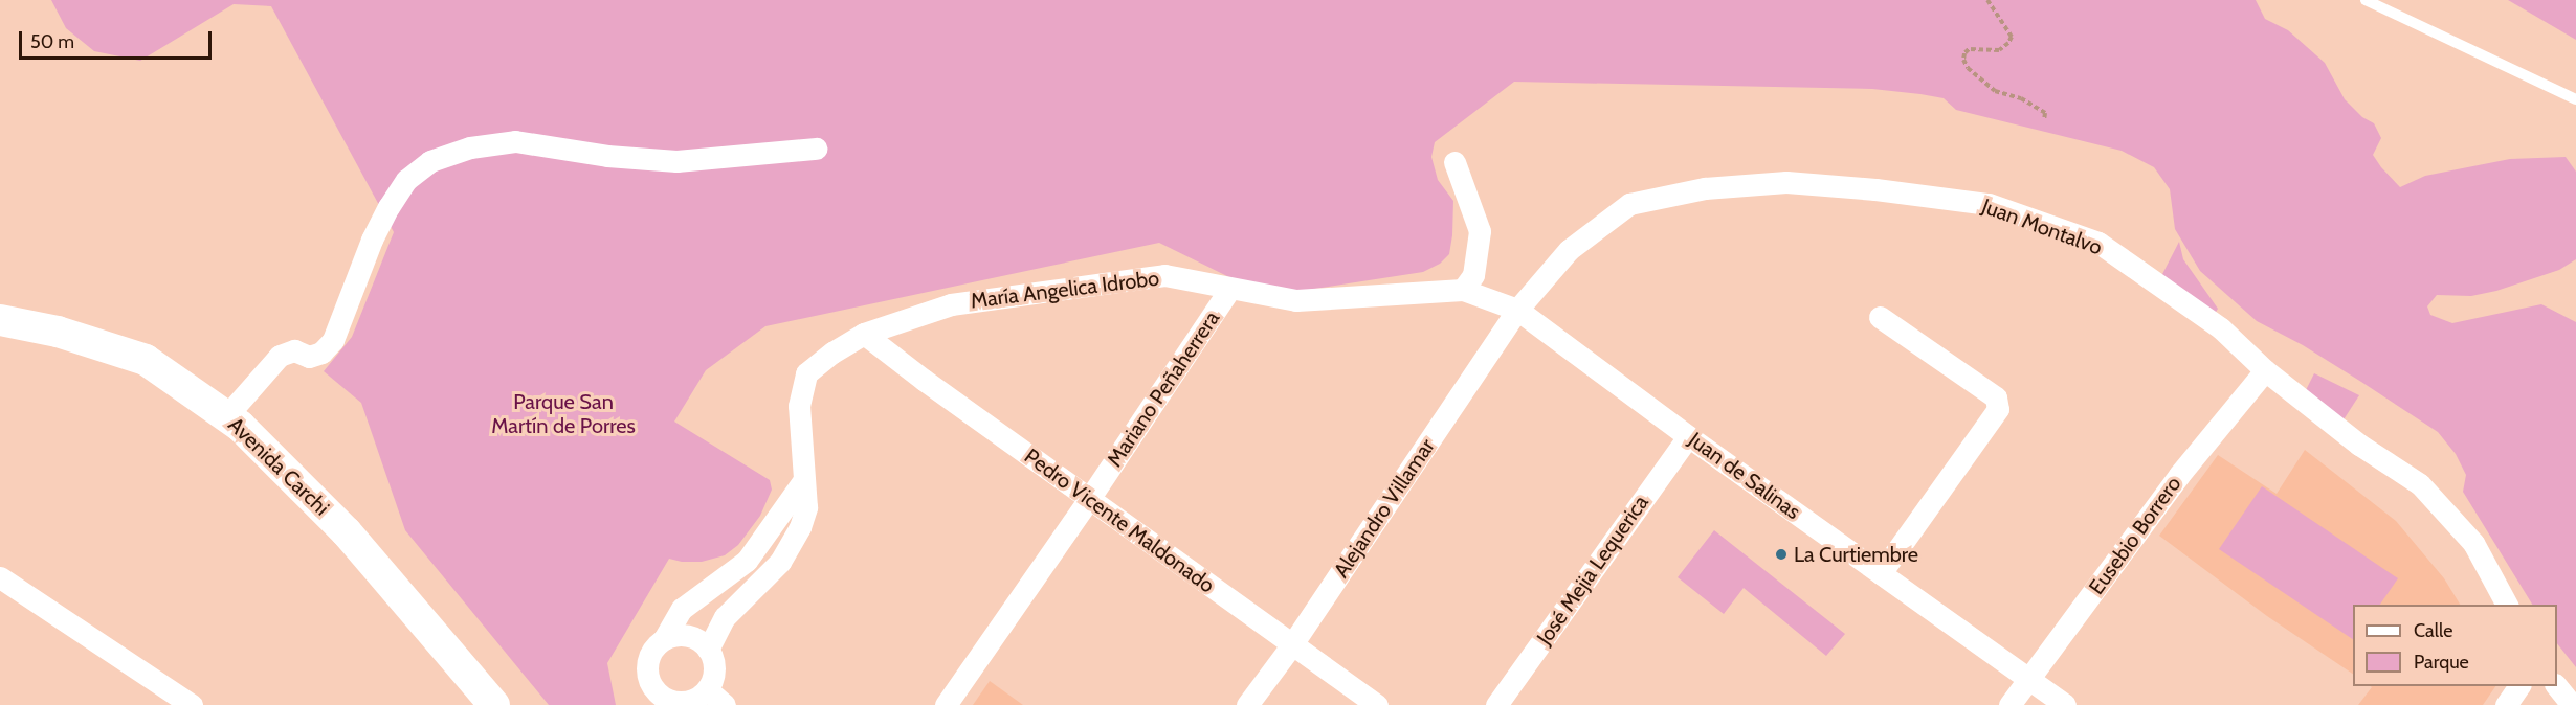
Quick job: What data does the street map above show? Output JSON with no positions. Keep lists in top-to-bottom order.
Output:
{
  "streets": {
    "street": [
      "Juan Montalvo",
      "María Angelica Idrobo",
      "Mariano Peñaherrera",
      "Avenida Carchi",
      "Juan de Salinas",
      "Alejandro Villamar",
      "Pedro Vicente Maldonado",
      "Eusebio Borrero",
      "José Mejia Lequerica"
    ]
  },
  "crossings": [
    ["Juan Montalvo", "María Angelica Idrobo"],
    ["Juan Montalvo", "Juan de Salinas"],
    ["Juan Montalvo", "Alejandro Villamar"],
    ["Juan Montalvo", "Eusebio Borrero"],
    ["María Angelica Idrobo", "Mariano Peñaherrera"],
    ["María Angelica Idrobo", "Juan de Salinas"],
    ["María Angelica Idrobo", "Alejandro Villamar"],
    ["María Angelica Idrobo", "Pedro Vicente Maldonado"],
    ["Mariano Peñaherrera", "Pedro Vicente Maldonado"],
    ["Juan de Salinas", "Alejandro Villamar"],
    ["Juan de Salinas", "Eusebio Borrero"],
    ["Juan de Salinas", "José Mejia Lequerica"],
    ["Alejandro Villamar", "Pedro Vicente Maldonado"]
  ],
  "parks": ["Parque San Martín de Porres"],
  "places": ["La Curtiembre"],
  "legend": ["Calle", "Parque"],
  "scale_bar": "50 m"
}
